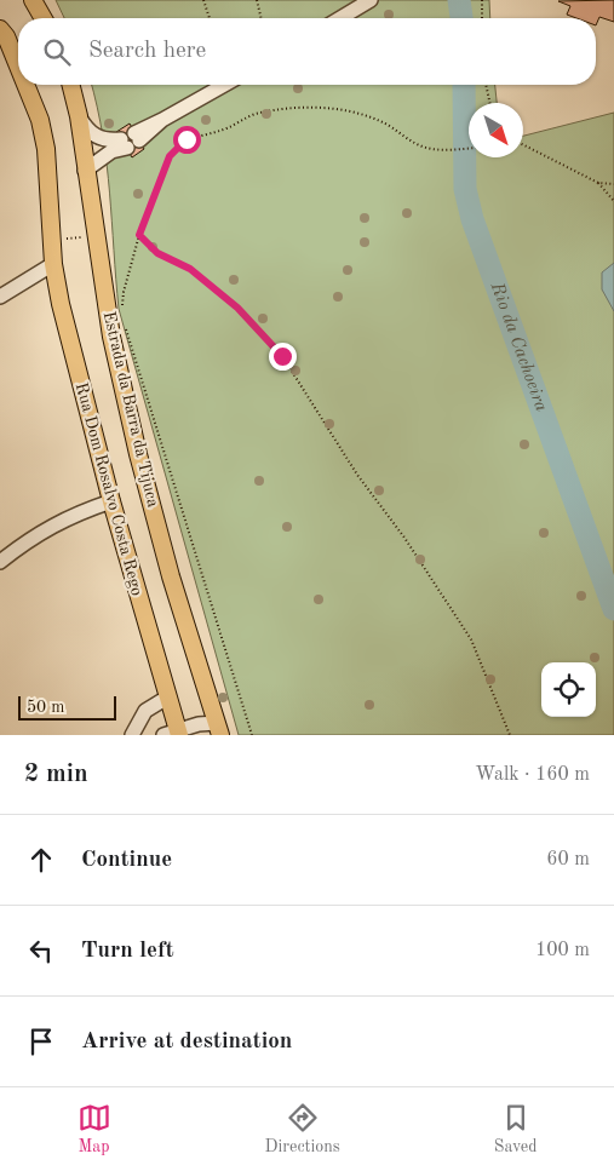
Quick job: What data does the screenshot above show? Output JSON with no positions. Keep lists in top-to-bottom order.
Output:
{
  "streets": {
    "main road": ["Estrada da Barra da Tijuca", "Rua Dom Rosalvo Costa Rego"]
  },
  "water": ["Rio da Cachoeira"],
  "scale_bar": "50 m",
  "north": "bottom right",
  "page": {
    "search": "Search here",
    "scale": "50 m",
    "heading": ["2 min", "Walk · 160 m"],
    "list": [
      ["Continue", "60 m"],
      ["Turn left", "100 m"],
      "Arrive at destination"
    ],
    "nav": ["Map", "Directions", "Saved"]
  }
}
